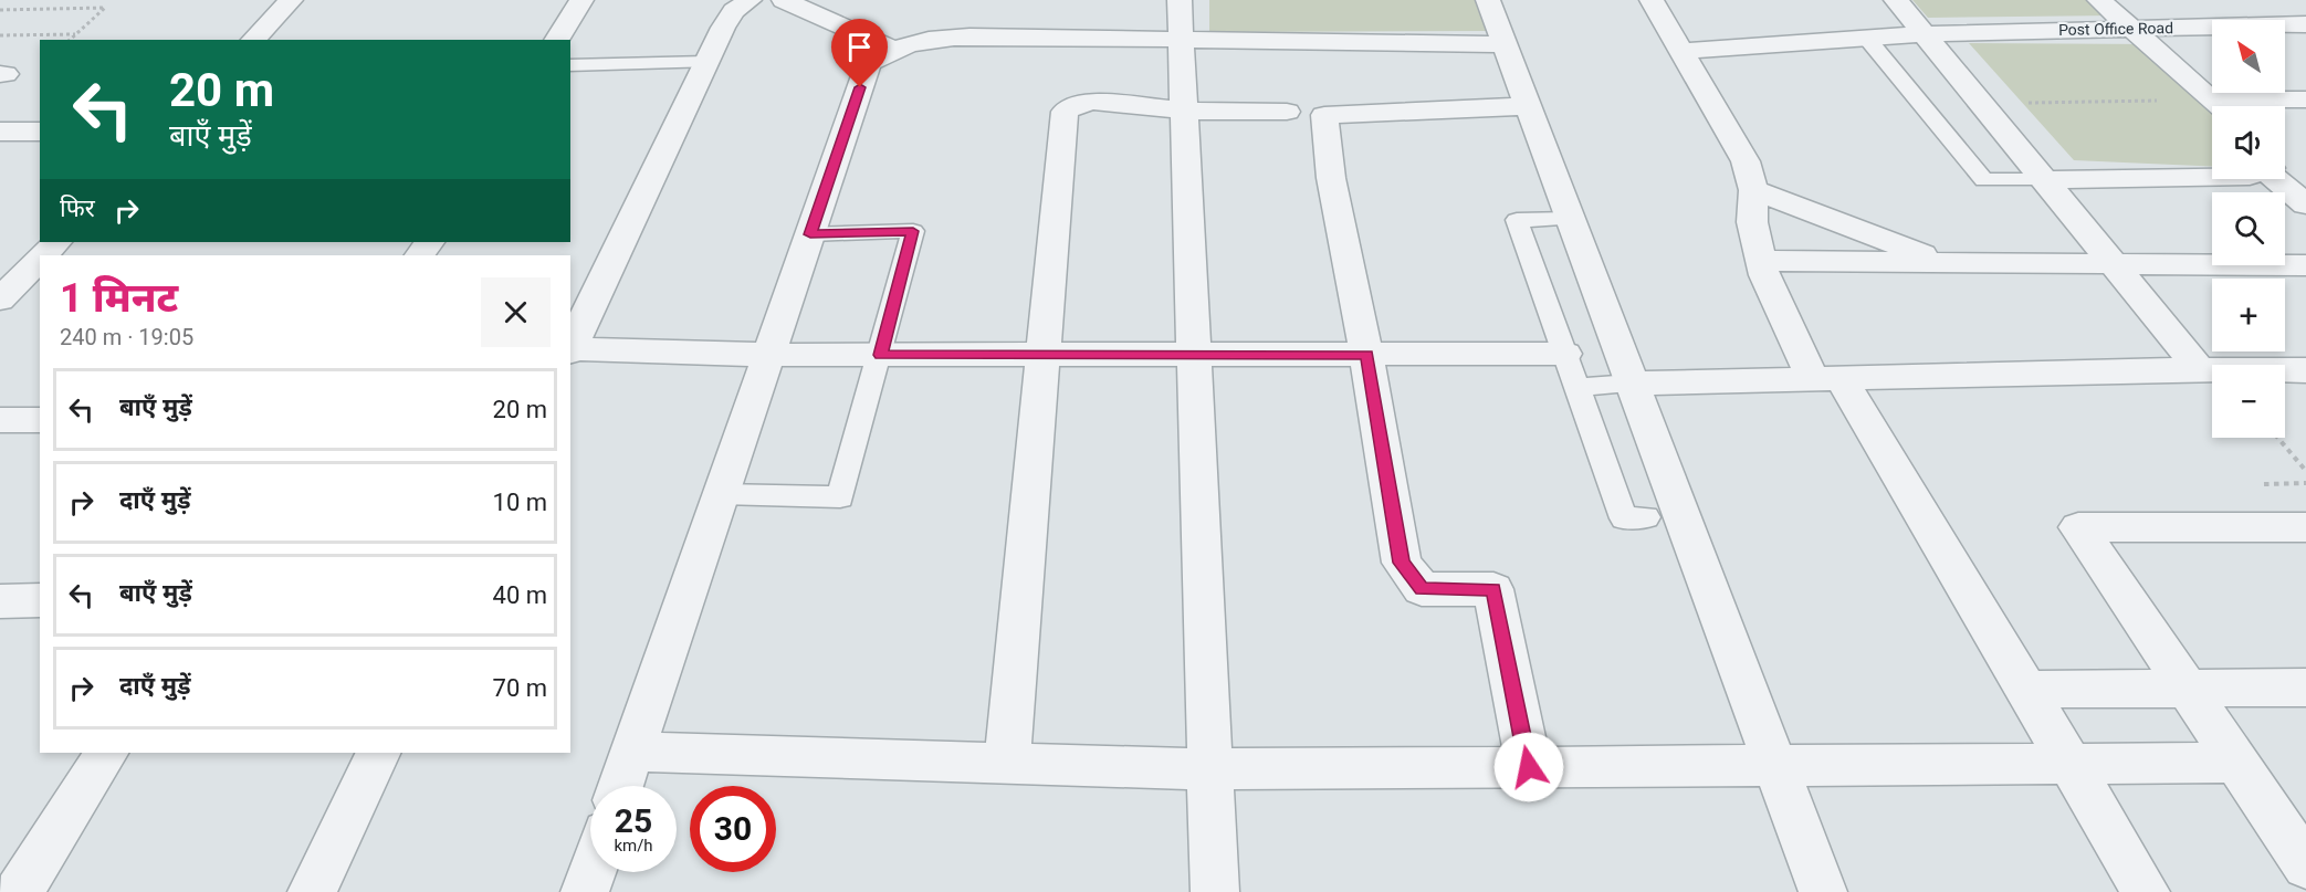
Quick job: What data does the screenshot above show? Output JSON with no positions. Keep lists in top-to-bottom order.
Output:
{
  "streets": {
    "street": ["Post Office Road"]
  },
  "north": "top left",
  "page": {
    "map_buttons": ["+", "−"],
    "turn": ["20 m", "बाएँ मुड़ें"],
    "then": "फिर",
    "heading": ["1 मिनट", "240 m · 19:05"],
    "list": [
      {
        "name": "बाएँ मुड़ें",
        "value": "20 m"
      },
      {
        "name": "दाएँ मुड़ें",
        "value": "10 m"
      },
      {
        "name": "बाएँ मुड़ें",
        "value": "40 m"
      },
      {
        "name": "दाएँ मुड़ें",
        "value": "70 m"
      }
    ],
    "speed": "25 km/h",
    "limit": "30"
  }
}
